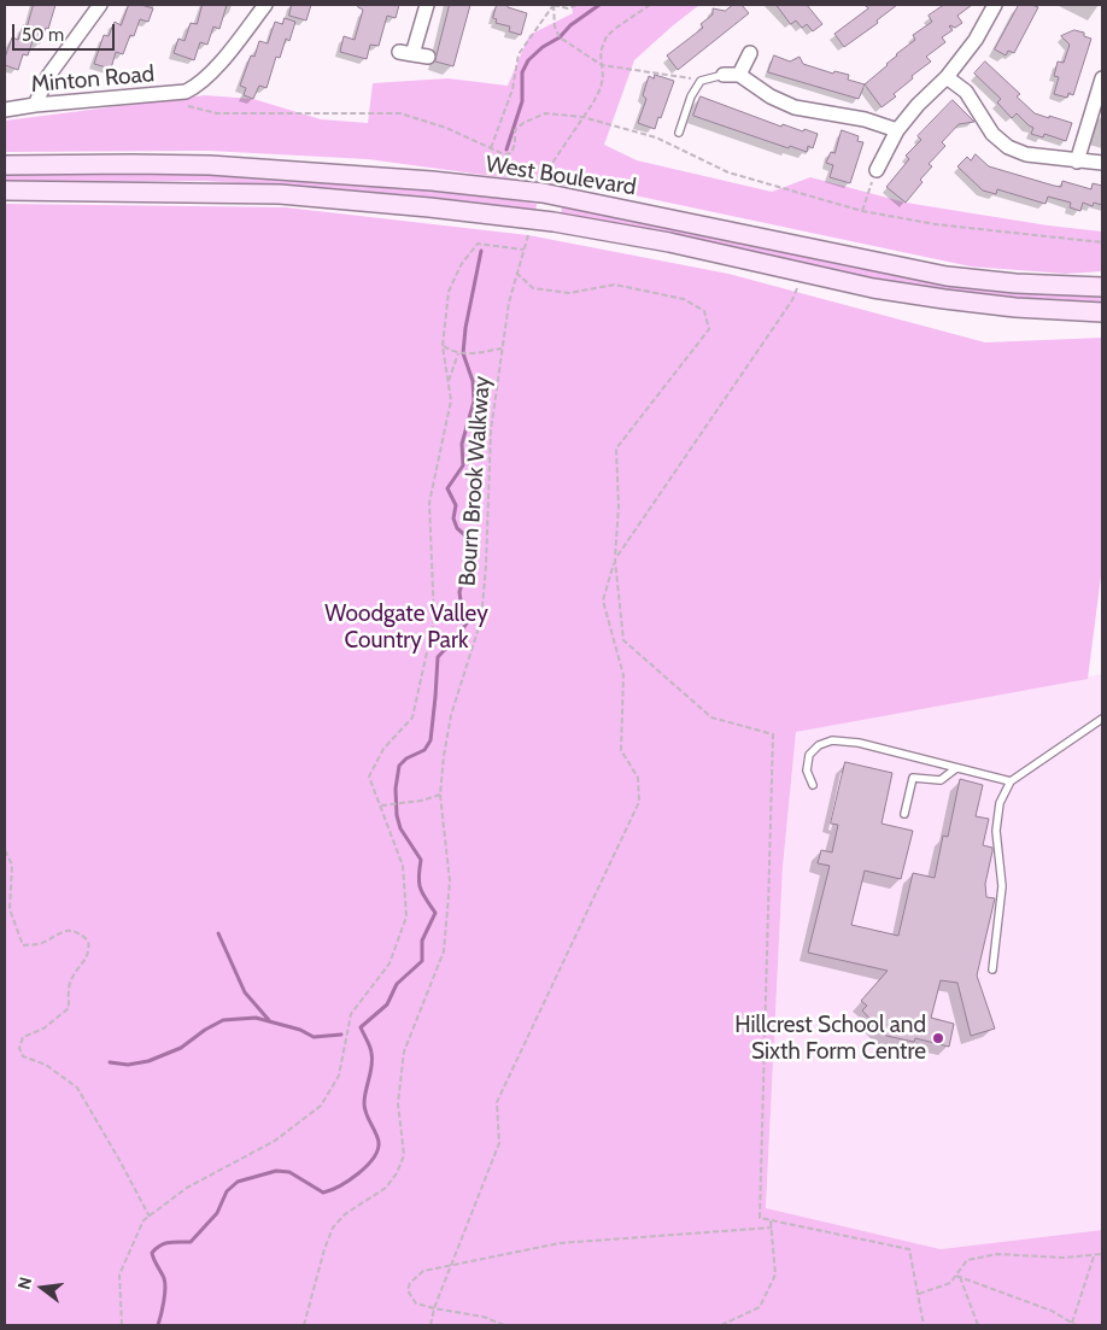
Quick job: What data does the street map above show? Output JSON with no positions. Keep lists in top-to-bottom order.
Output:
{
  "streets": {
    "main road": ["West Boulevard"],
    "street": ["Minton Road"],
    "path": ["Bourn Brook Walkway"]
  },
  "parks": ["Woodgate Valley Country Park"],
  "places": ["Hillcrest School and Sixth Form Centre"],
  "scale_bar": "50 m",
  "north": "left"
}
